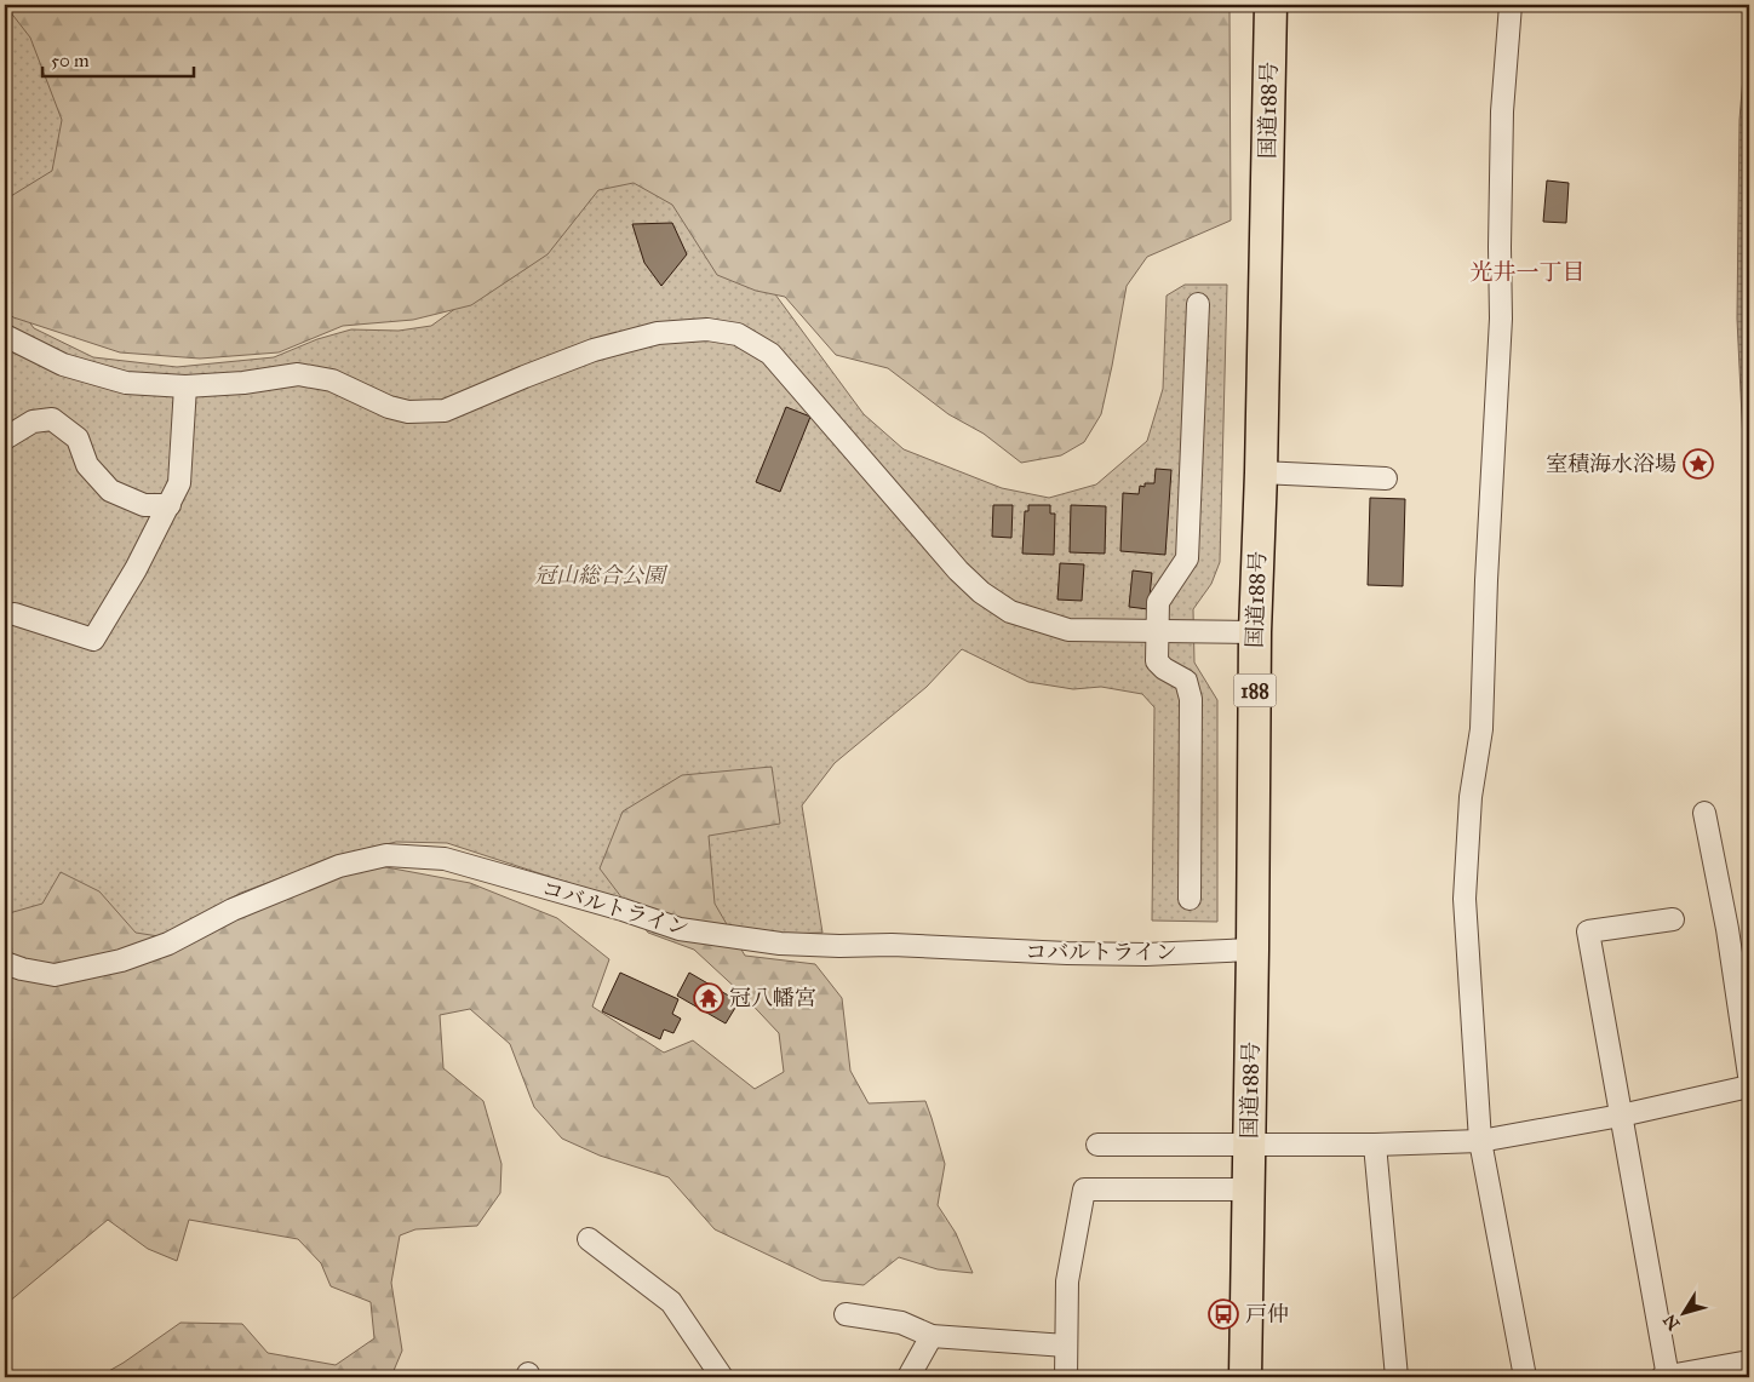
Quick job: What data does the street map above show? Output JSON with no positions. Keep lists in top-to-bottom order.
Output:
{
  "streets": {
    "highway": ["国道188号", "188"],
    "street": ["コバルトライン"]
  },
  "crossings": [
    ["国道188号", "コバルトライン"]
  ],
  "districts": ["光井一丁目"],
  "parks": ["冠山総合公園"],
  "places": {
    "place": ["室積海水浴場"],
    "temple": ["冠八幡宮"],
    "bus stop": ["戸仲"]
  },
  "scale_bar": "50 m",
  "north": "bottom left"
}
